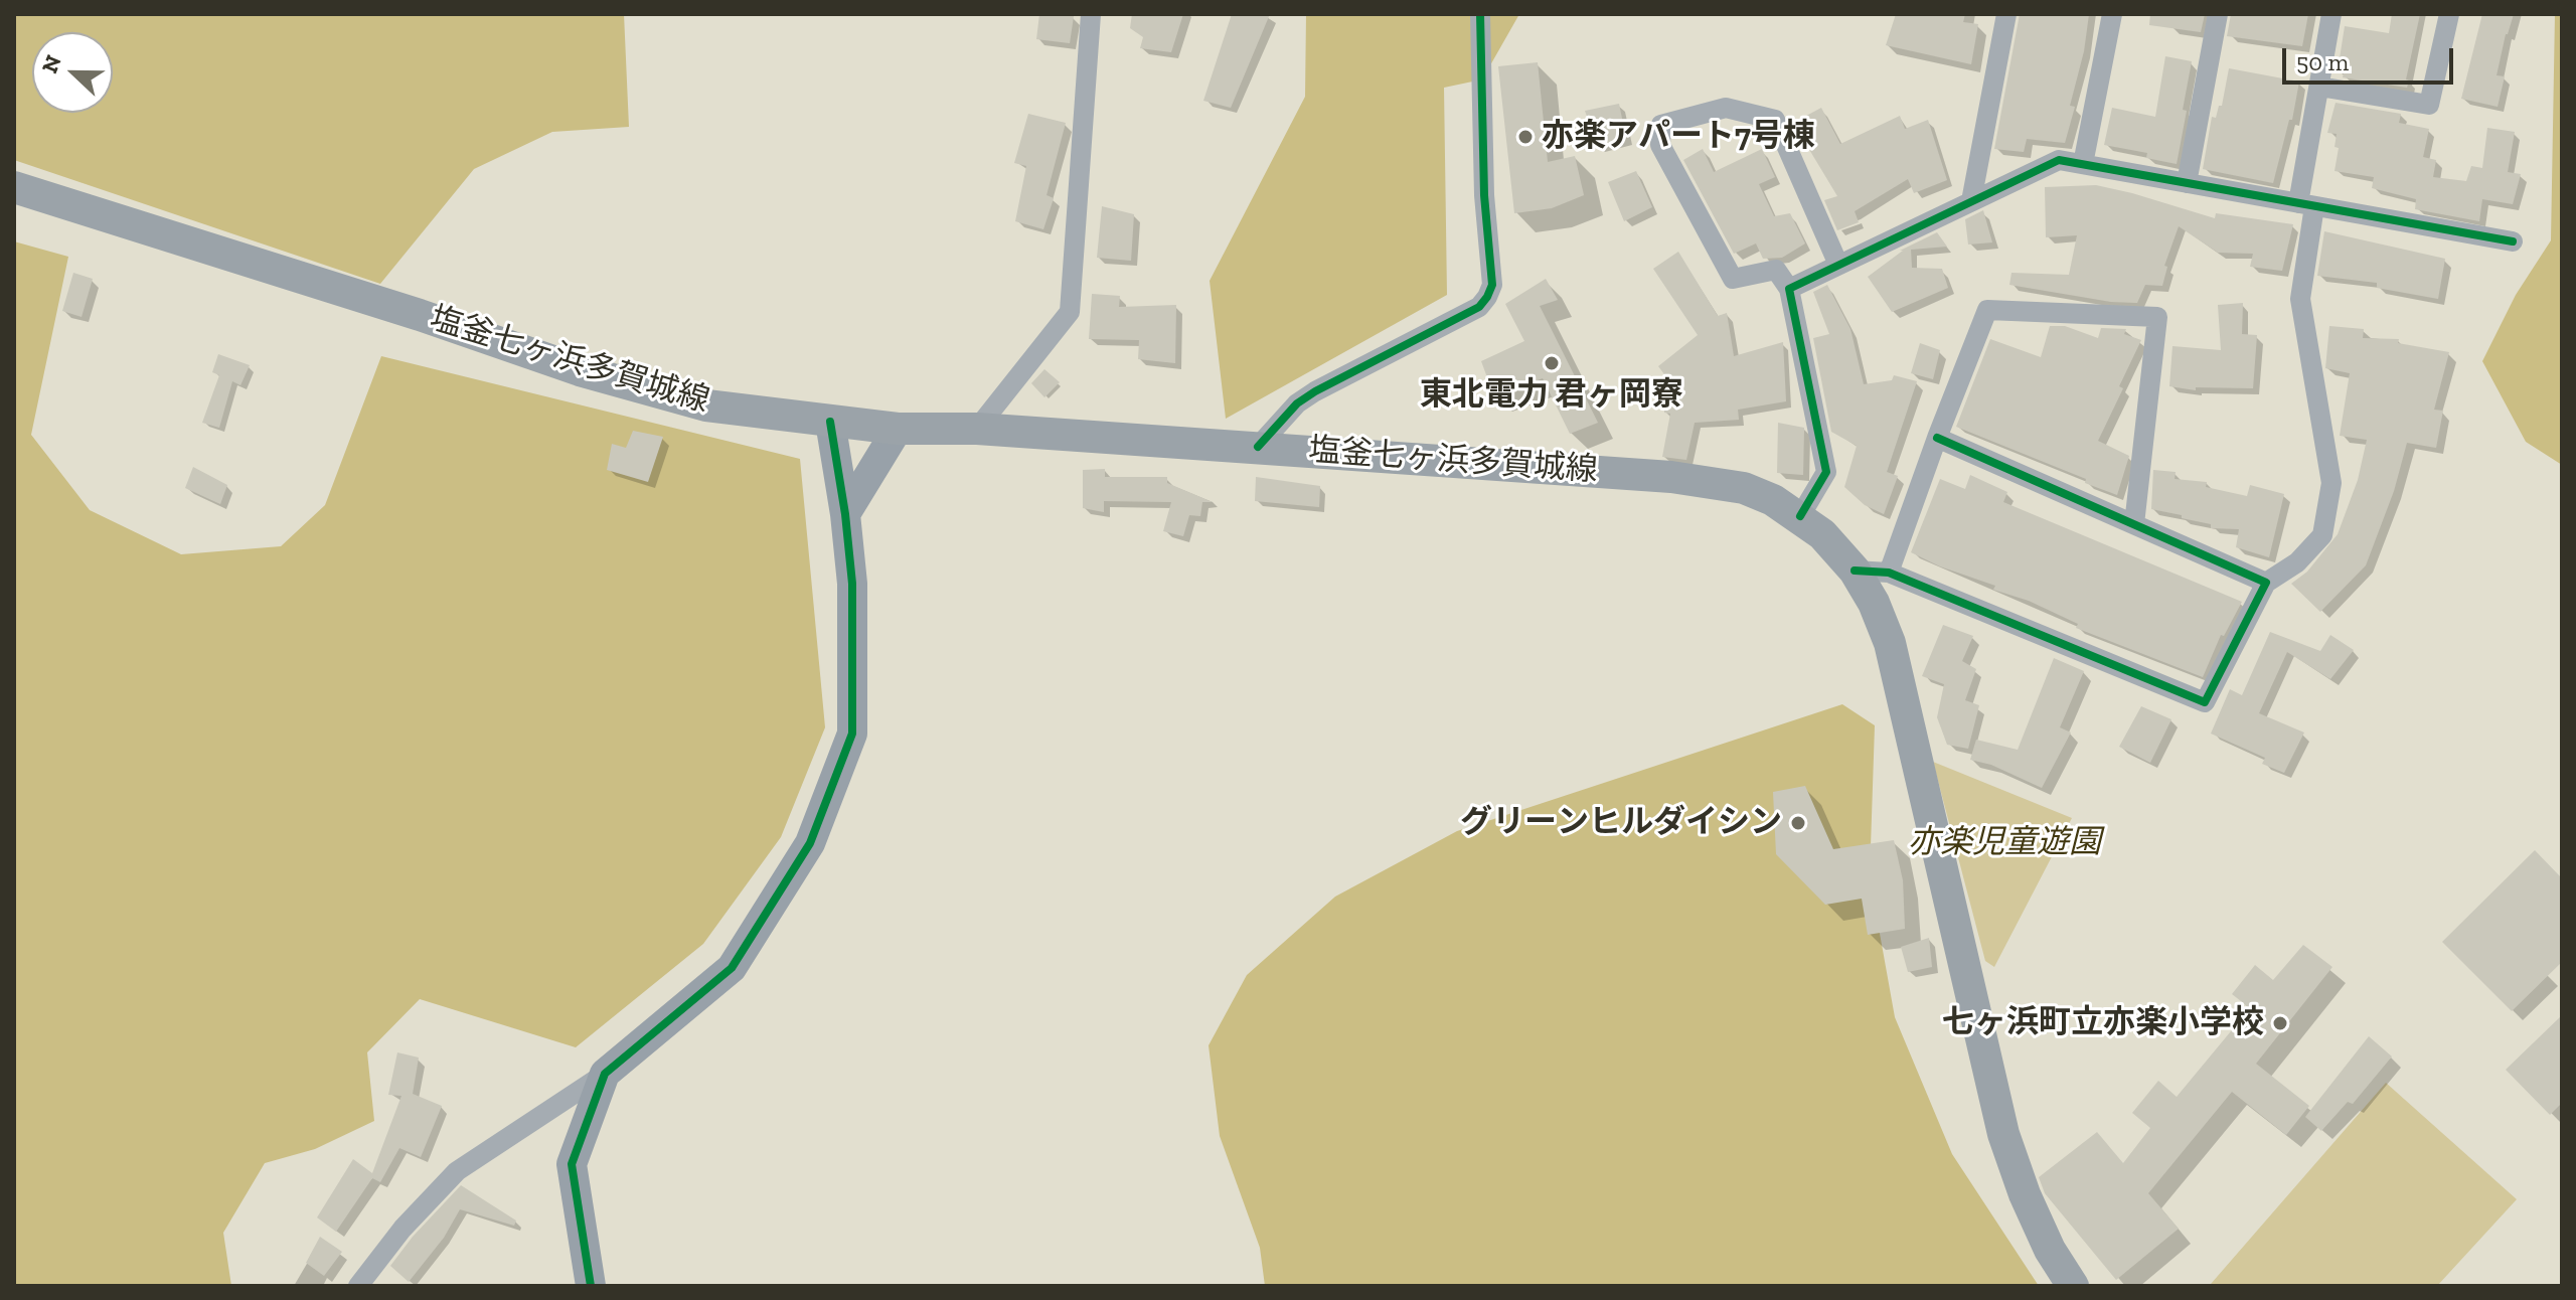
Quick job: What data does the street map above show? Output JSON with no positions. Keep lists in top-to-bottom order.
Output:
{
  "streets": {
    "main road": ["塩釜七ヶ浜多賀城線"]
  },
  "parks": ["亦楽児童遊園"],
  "places": [
    "亦楽アパート7号棟",
    "東北電力 君ヶ岡寮",
    "グリーンヒルダイシン",
    "七ヶ浜町立亦楽小学校"
  ],
  "scale_bar": "50 m",
  "north": "left"
}
